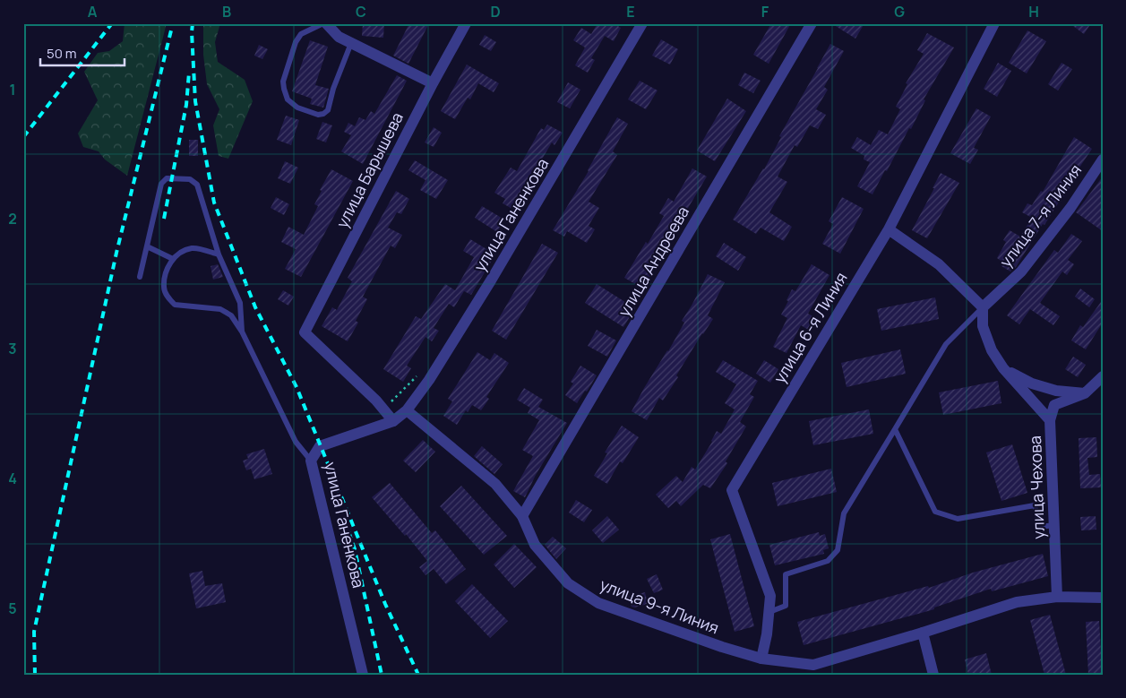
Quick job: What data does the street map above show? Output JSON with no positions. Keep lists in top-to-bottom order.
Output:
{
  "streets": {
    "street": [
      "улица Барышева",
      "улица Ганенкова",
      "улица 7-я Линия",
      "улица Андреева",
      "улица 6-я Линия",
      "улица Чехова",
      "улица 9-я Линия"
    ]
  },
  "crossings": [
    ["улица Барышева", "улица Ганенкова"],
    ["улица Ганенкова", "улица 9-я Линия"],
    ["улица 7-я Линия", "улица Чехова"],
    ["улица Андреева", "улица 9-я Линия"],
    ["улица 6-я Линия", "улица 9-я Линия"],
    ["улица Чехова", "улица 9-я Линия"]
  ],
  "scale_bar": "50 m",
  "grid": {
    "columns": [
      "A",
      "B",
      "C",
      "D",
      "E",
      "F",
      "G",
      "H"
    ],
    "rows": [
      "1",
      "2",
      "3",
      "4",
      "5"
    ]
  }
}
